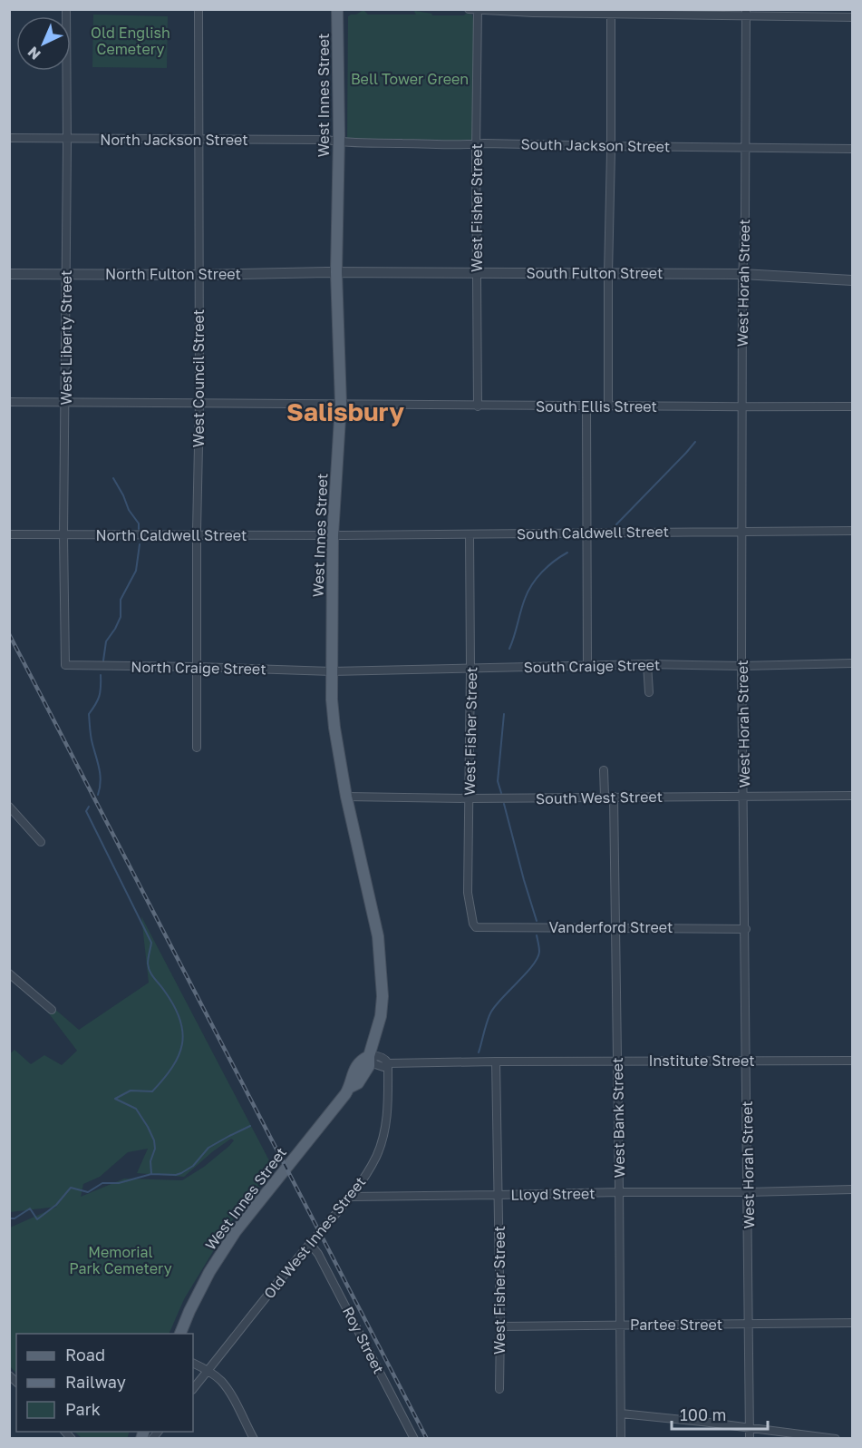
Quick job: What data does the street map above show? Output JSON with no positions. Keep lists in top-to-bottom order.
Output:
{
  "streets": {
    "main road": ["West Innes Street"],
    "street": [
      "North Jackson Street",
      "South Jackson Street",
      "West Fisher Street",
      "South Fulton Street",
      "North Fulton Street",
      "West Horah Street",
      "West Liberty Street",
      "West Council Street",
      "South Ellis Street",
      "South Caldwell Street",
      "North Caldwell Street",
      "South Craige Street",
      "North Craige Street",
      "South West Street",
      "Vanderford Street",
      "Institute Street",
      "West Bank Street",
      "Lloyd Street",
      "Old West Innes Street",
      "Partee Street",
      "Roy Street"
    ]
  },
  "crossings": [
    ["West Innes Street", "North Jackson Street"],
    ["West Innes Street", "South Jackson Street"],
    ["West Innes Street", "South Fulton Street"],
    ["West Innes Street", "North Fulton Street"],
    ["West Innes Street", "South Ellis Street"],
    ["West Innes Street", "South Caldwell Street"],
    ["West Innes Street", "North Caldwell Street"],
    ["West Innes Street", "South Craige Street"],
    ["West Innes Street", "North Craige Street"],
    ["West Innes Street", "South West Street"],
    ["West Innes Street", "Institute Street"],
    ["North Jackson Street", "South Jackson Street"],
    ["North Jackson Street", "West Liberty Street"],
    ["North Jackson Street", "West Council Street"],
    ["South Jackson Street", "West Fisher Street"],
    ["South Jackson Street", "West Horah Street"],
    ["West Fisher Street", "South Fulton Street"],
    ["West Fisher Street", "South Ellis Street"],
    ["West Fisher Street", "South Caldwell Street"],
    ["West Fisher Street", "South Craige Street"],
    ["West Fisher Street", "South West Street"],
    ["West Fisher Street", "Vanderford Street"],
    ["West Fisher Street", "Institute Street"],
    ["West Fisher Street", "Lloyd Street"],
    ["West Fisher Street", "Partee Street"],
    ["South Fulton Street", "North Fulton Street"],
    ["South Fulton Street", "West Horah Street"],
    ["North Fulton Street", "West Liberty Street"],
    ["North Fulton Street", "West Council Street"],
    ["West Horah Street", "South Ellis Street"],
    ["West Horah Street", "South Caldwell Street"],
    ["West Horah Street", "South Craige Street"],
    ["West Horah Street", "South West Street"],
    ["West Horah Street", "Vanderford Street"],
    ["West Horah Street", "Institute Street"],
    ["West Horah Street", "Lloyd Street"],
    ["West Horah Street", "Partee Street"],
    ["West Liberty Street", "South Ellis Street"],
    ["West Liberty Street", "North Caldwell Street"],
    ["West Liberty Street", "North Craige Street"],
    ["West Council Street", "South Ellis Street"],
    ["West Council Street", "North Caldwell Street"],
    ["West Council Street", "North Craige Street"],
    ["South Caldwell Street", "North Caldwell Street"],
    ["South Craige Street", "North Craige Street"],
    ["South West Street", "West Bank Street"],
    ["Vanderford Street", "West Bank Street"],
    ["Institute Street", "West Bank Street"],
    ["Institute Street", "Old West Innes Street"],
    ["West Bank Street", "Lloyd Street"],
    ["West Bank Street", "Partee Street"],
    ["Lloyd Street", "Old West Innes Street"],
    ["Old West Innes Street", "Roy Street"]
  ],
  "districts": ["Salisbury"],
  "parks": ["Old English Cemetery", "Bell Tower Green", "Memorial Park Cemetery"],
  "legend": ["Road", "Railway", "Park"],
  "scale_bar": "100 m",
  "north": "bottom left"
}
